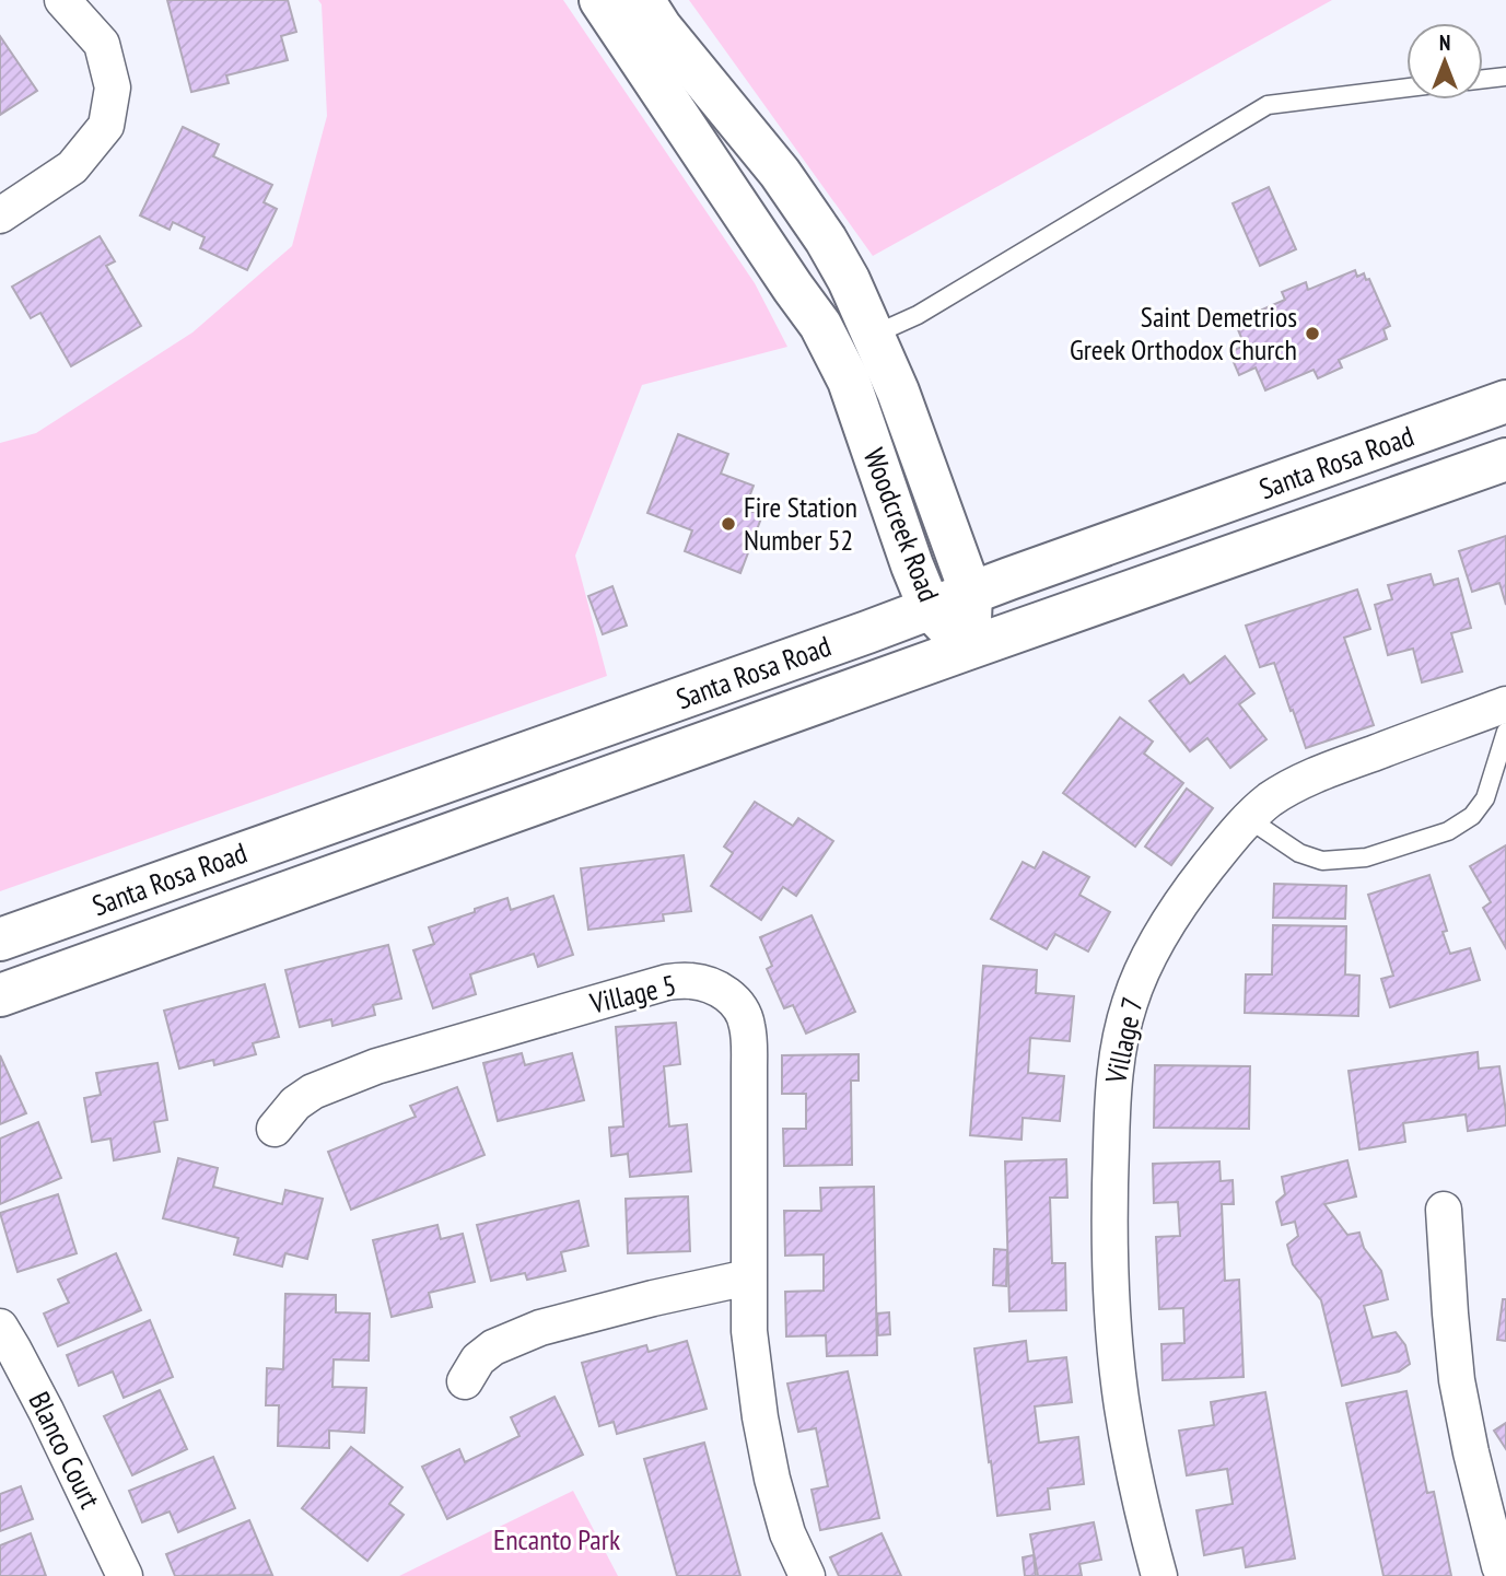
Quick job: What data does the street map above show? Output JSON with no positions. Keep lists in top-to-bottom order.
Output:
{
  "streets": {
    "main road": ["Santa Rosa Road", "Woodcreek Road"],
    "street": ["Village 5", "Village 7", "Blanco Court"]
  },
  "crossings": [
    ["Santa Rosa Road", "Woodcreek Road"]
  ],
  "parks": ["Encanto Park"],
  "places": ["Saint Demetrios Greek Orthodox Church", "Fire Station Number 52"],
  "north": "top"
}
